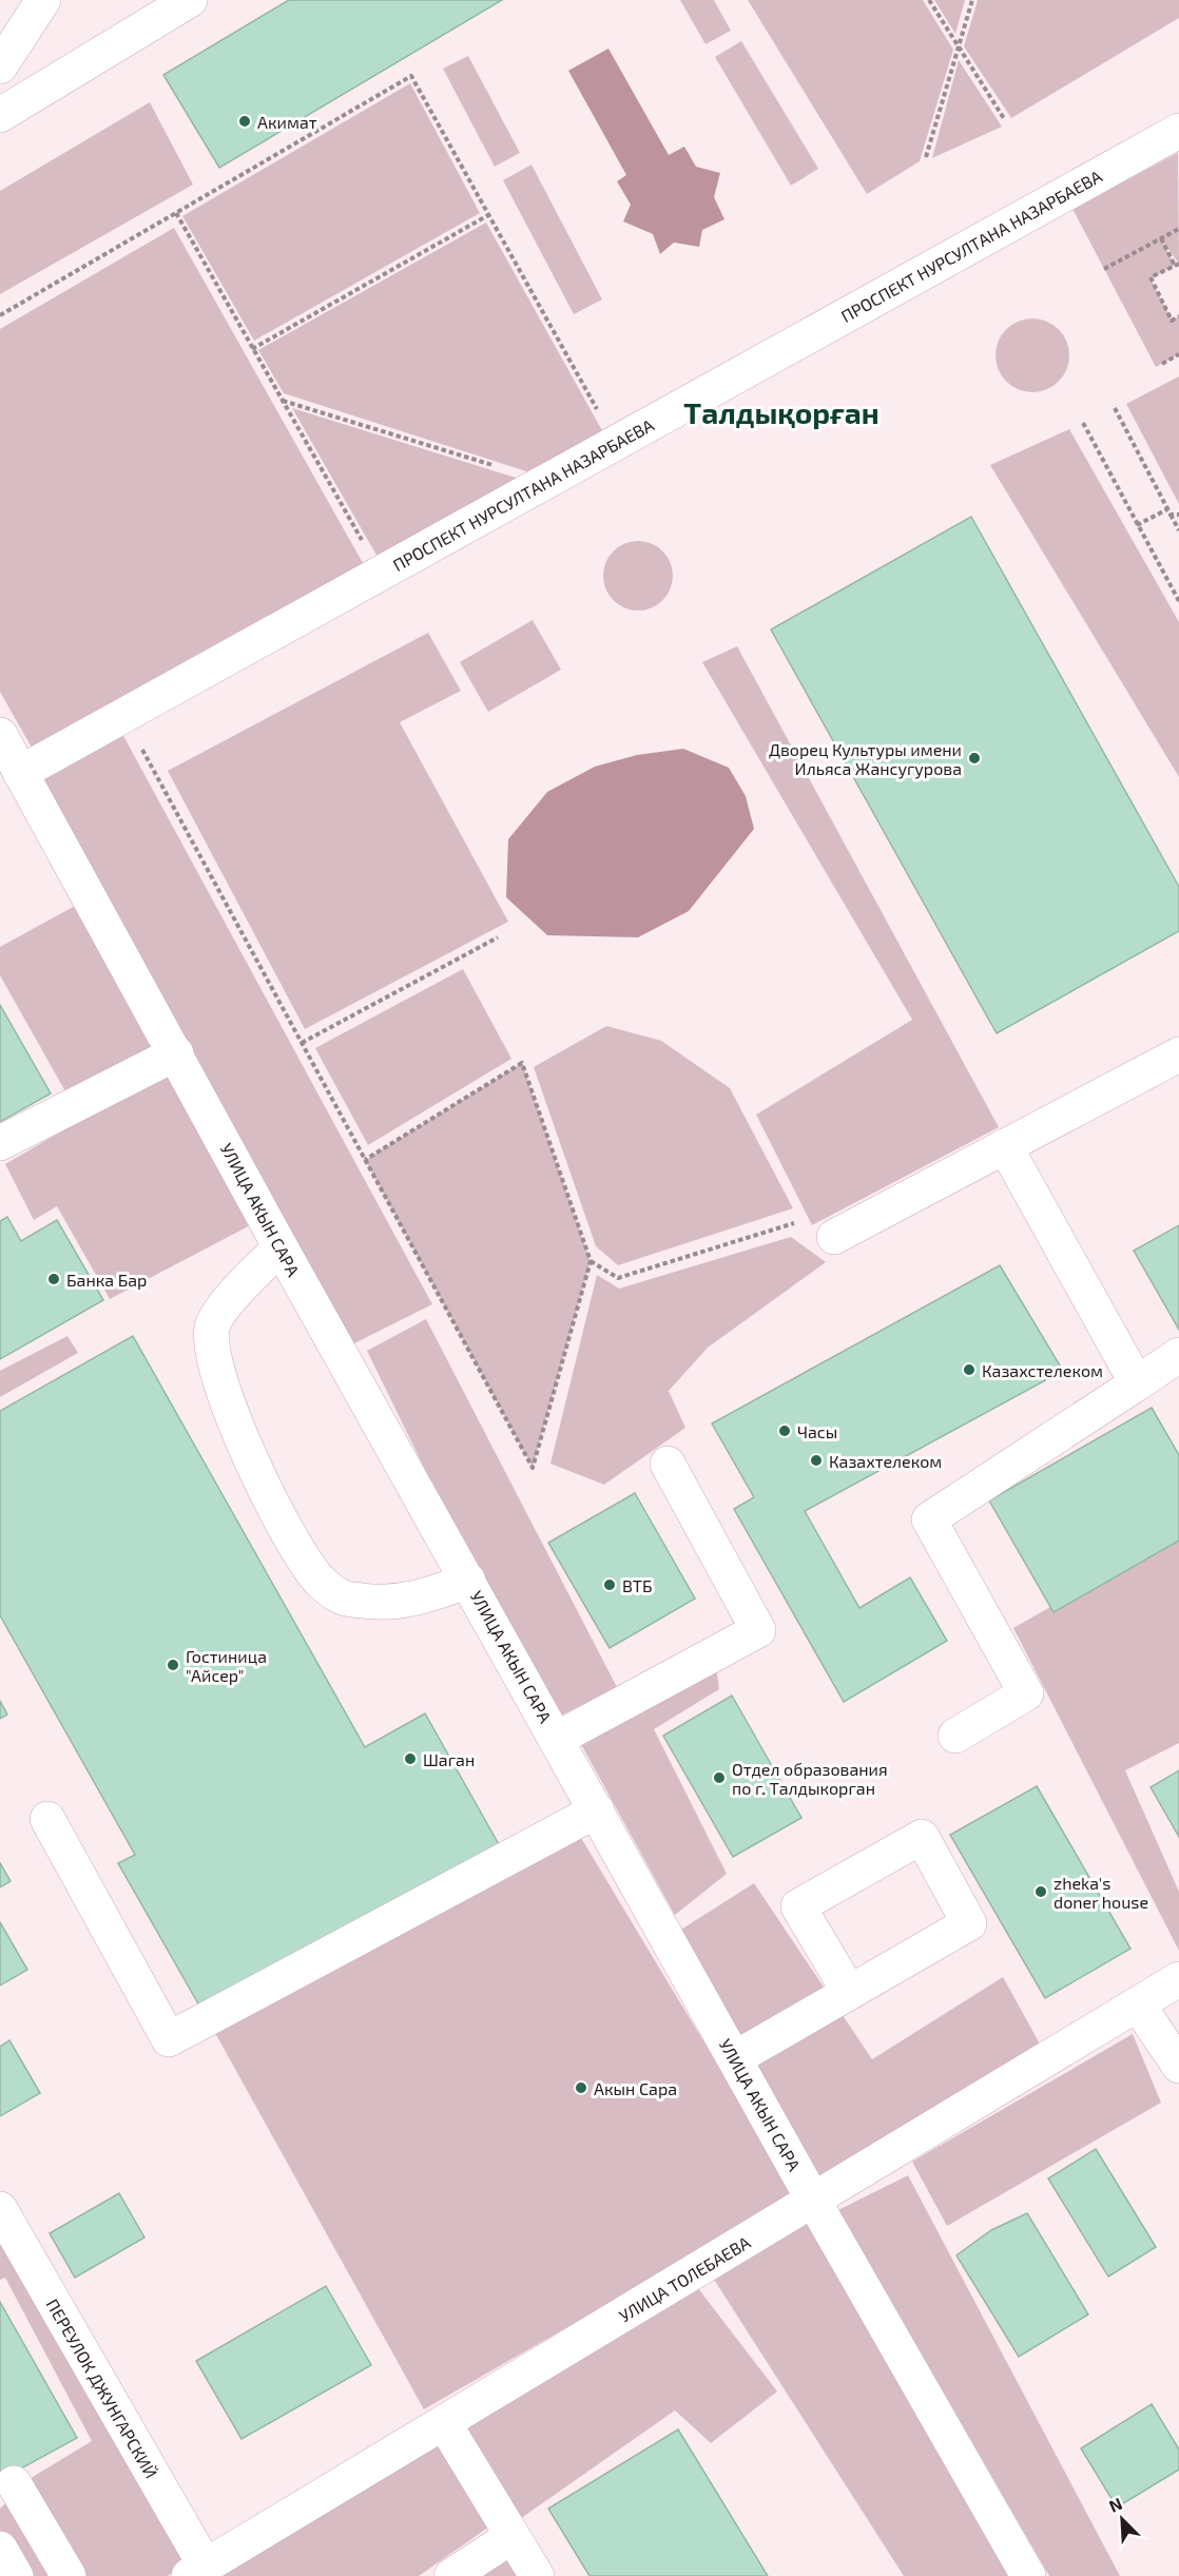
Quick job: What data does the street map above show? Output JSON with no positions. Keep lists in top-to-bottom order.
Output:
{
  "streets": {
    "street": [
      "ПРОСПЕКТ НУРСУЛТАНА НАЗАРБАЕВА",
      "УЛИЦА АКЫН САРА",
      "УЛИЦА ТОЛЕБАЕВА",
      "ПЕРЕУЛОК ДЖУНГАРСКИЙ"
    ]
  },
  "crossings": [
    ["ПРОСПЕКТ НУРСУЛТАНА НАЗАРБАЕВА", "УЛИЦА АКЫН САРА"],
    ["УЛИЦА АКЫН САРА", "УЛИЦА ТОЛЕБАЕВА"],
    ["УЛИЦА ТОЛЕБАЕВА", "ПЕРЕУЛОК ДЖУНГАРСКИЙ"]
  ],
  "districts": ["Талдықорған"],
  "places": [
    "Акимат",
    "Дворец Культуры имени Ильяса Жансугурова",
    "Банка Бар",
    "Казахстелеком",
    "Часы",
    "Казахтелеком",
    "ВТБ",
    "Гостиница \"Айсер\"",
    "Шаган",
    "Отдел образования по г. Талдыкорган",
    "zheka's doner house",
    "Акын Сара"
  ],
  "north": "top left"
}
